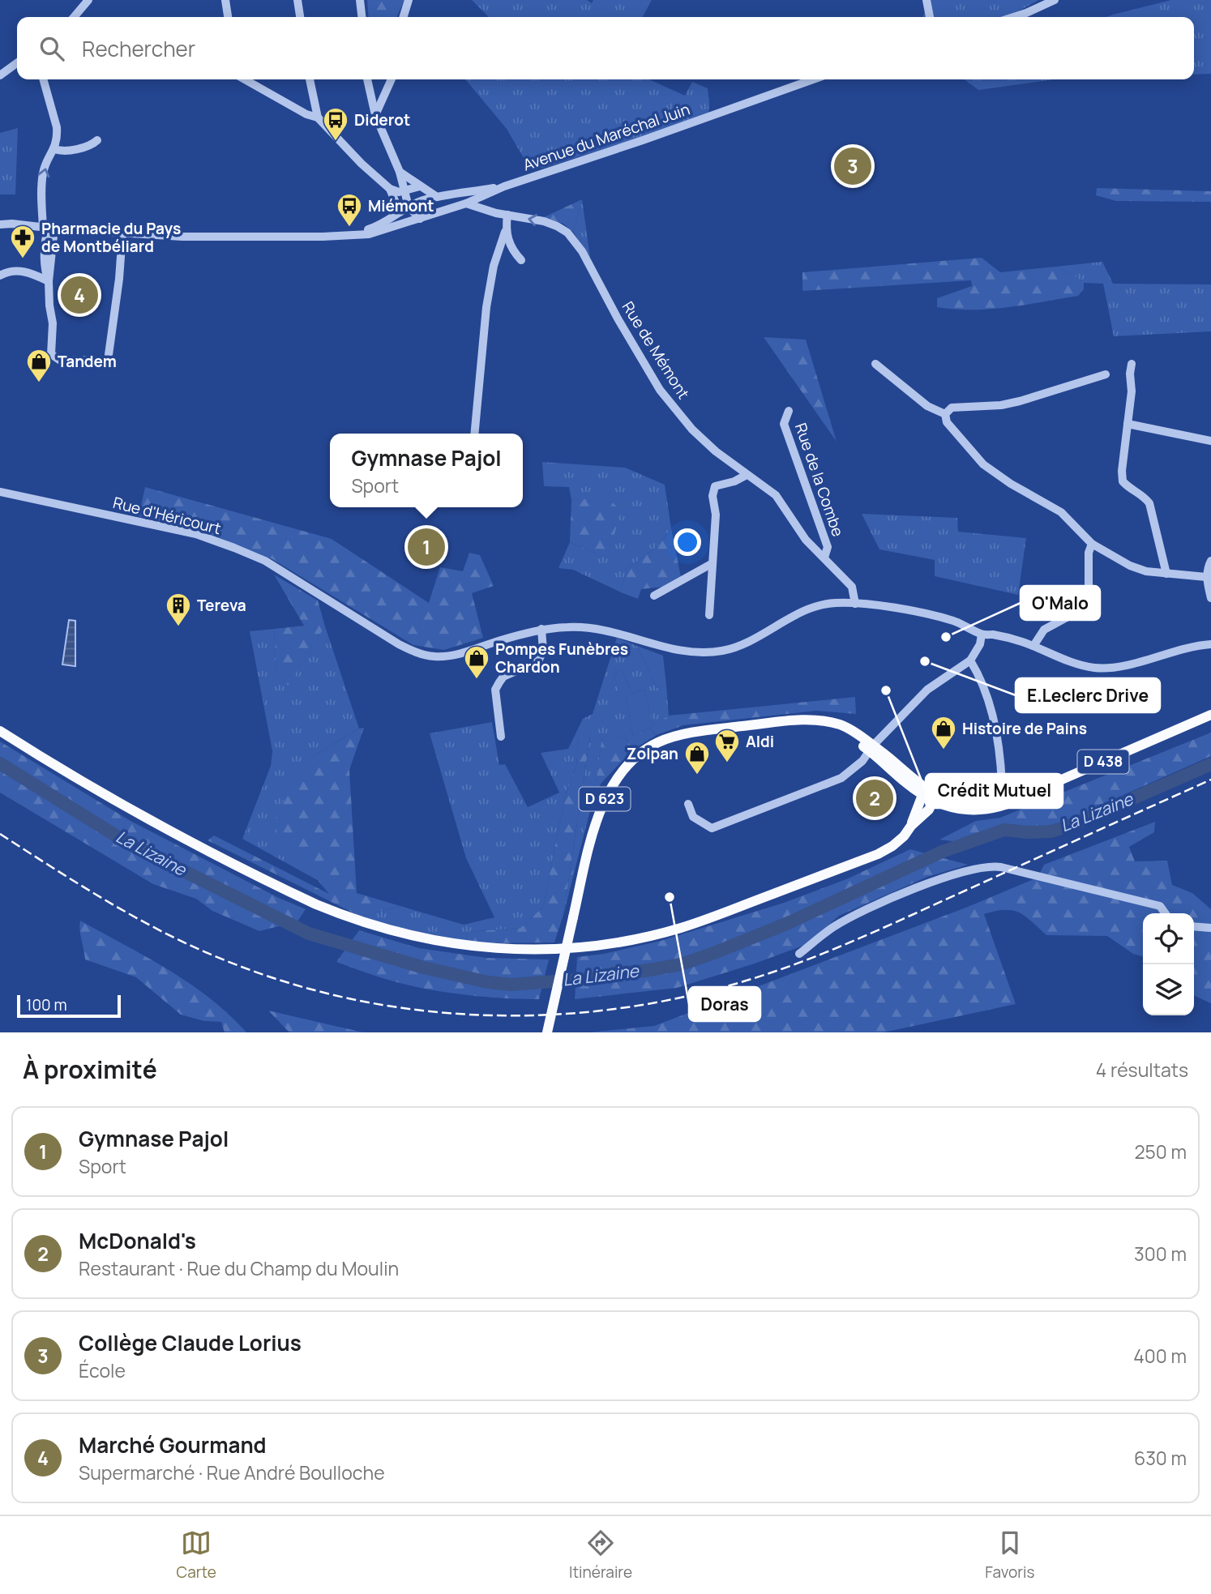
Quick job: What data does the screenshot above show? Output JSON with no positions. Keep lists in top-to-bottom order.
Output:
{
  "streets": {
    "main road": ["D 438", "D 623"],
    "street": [
      "Avenue du Maréchal Juin",
      "Rue de Mémont",
      "Rue de la Combe",
      "Rue d'Héricourt"
    ]
  },
  "crossings": [
    ["Rue de Mémont", "Rue de la Combe"],
    ["Rue de Mémont", "Rue d'Héricourt"],
    ["D 438", "D 623"]
  ],
  "one_way": ["Rue de Mémont"],
  "water": ["La Lizaine"],
  "places": {
    "bus stop": ["Diderot", "Miémont"],
    "pharmacy": ["Pharmacie du Pays de Montbéliard"],
    "shop": [
      "Tandem",
      "Pompes Funèbres Chardon",
      "Histoire de Pains",
      "Zolpan"
    ],
    "building": ["Tereva"],
    "other": [
      "O'Malo",
      "E.Leclerc Drive",
      "Crédit Mutuel",
      "Doras"
    ],
    "supermarket": ["Aldi"]
  },
  "scale_bar": "100 m",
  "page": {
    "search": "Rechercher",
    "pins": [
      "3",
      "4",
      "1",
      "2"
    ],
    "popup": ["Gymnase Pajol", "Sport"],
    "scale": "100 m",
    "heading": ["À proximité", "4 résultats"],
    "list": [
      {
        "mark": "1",
        "name": "Gymnase Pajol",
        "note": "Sport",
        "value": "250 m"
      },
      {
        "mark": "2",
        "name": "McDonald's",
        "note": "Restaurant · Rue du Champ du Moulin",
        "value": "300 m"
      },
      {
        "mark": "3",
        "name": "Collège Claude Lorius",
        "note": "École",
        "value": "400 m"
      },
      {
        "mark": "4",
        "name": "Marché Gourmand",
        "note": "Supermarché · Rue André Boulloche",
        "value": "630 m"
      }
    ],
    "nav": ["Carte", "Itinéraire", "Favoris"]
  }
}
